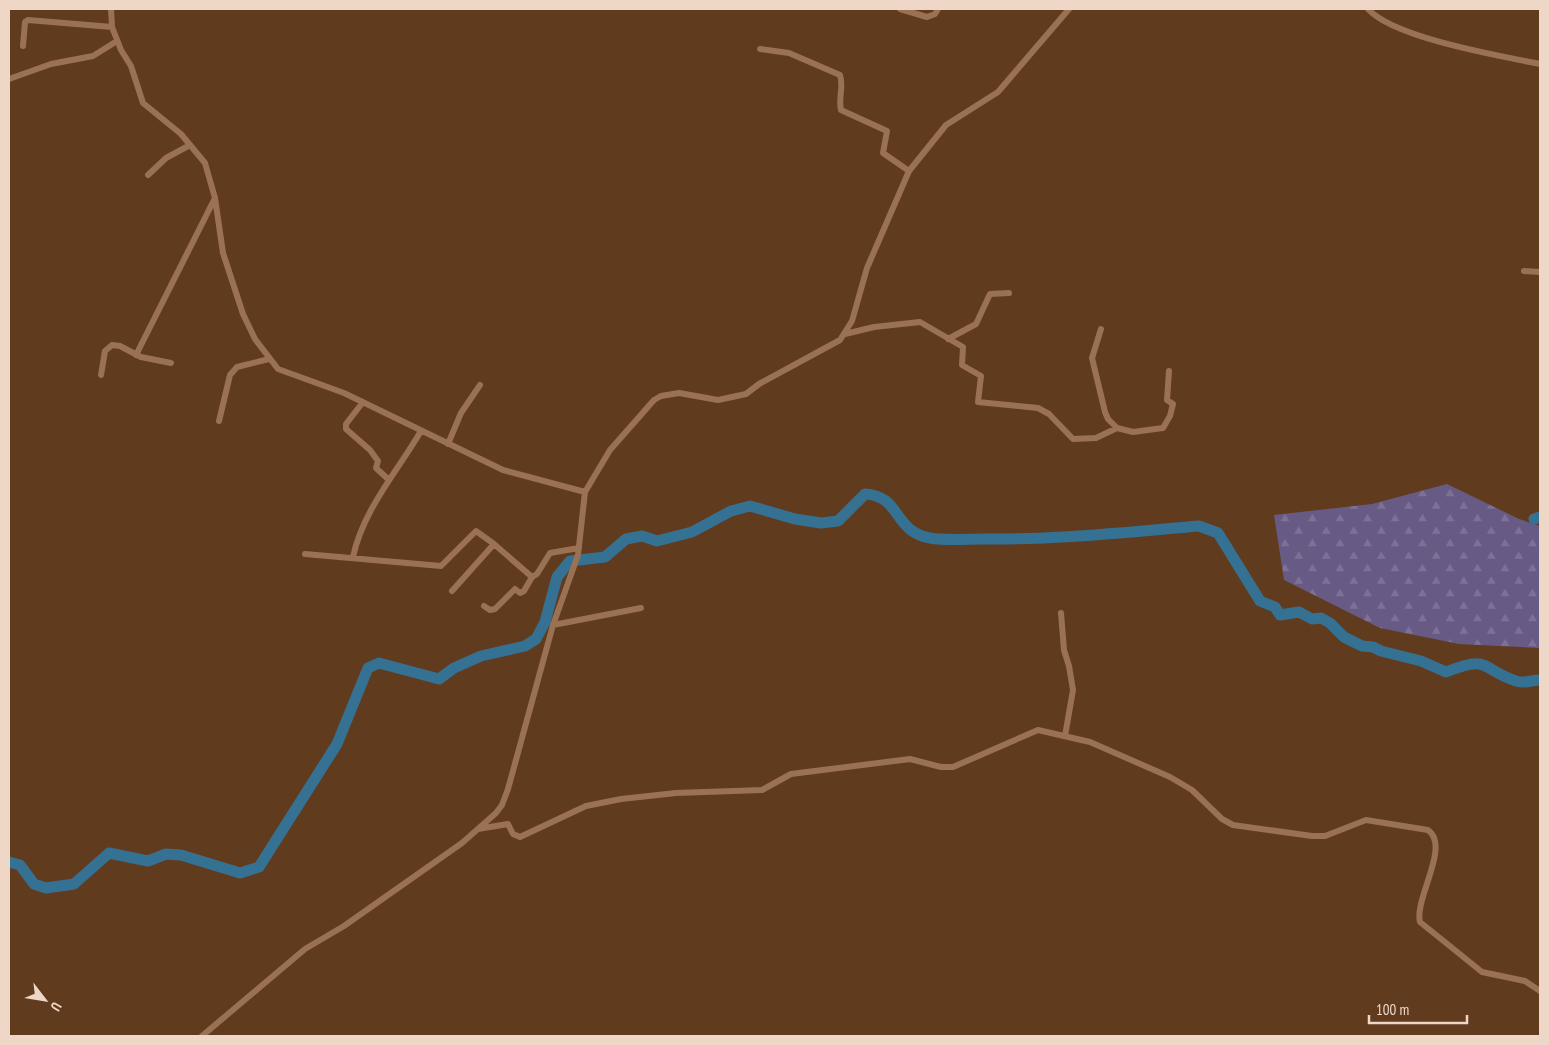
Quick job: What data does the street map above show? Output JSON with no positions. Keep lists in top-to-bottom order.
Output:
{
  "scale_bar": "100 m",
  "north": "bottom right"
}
